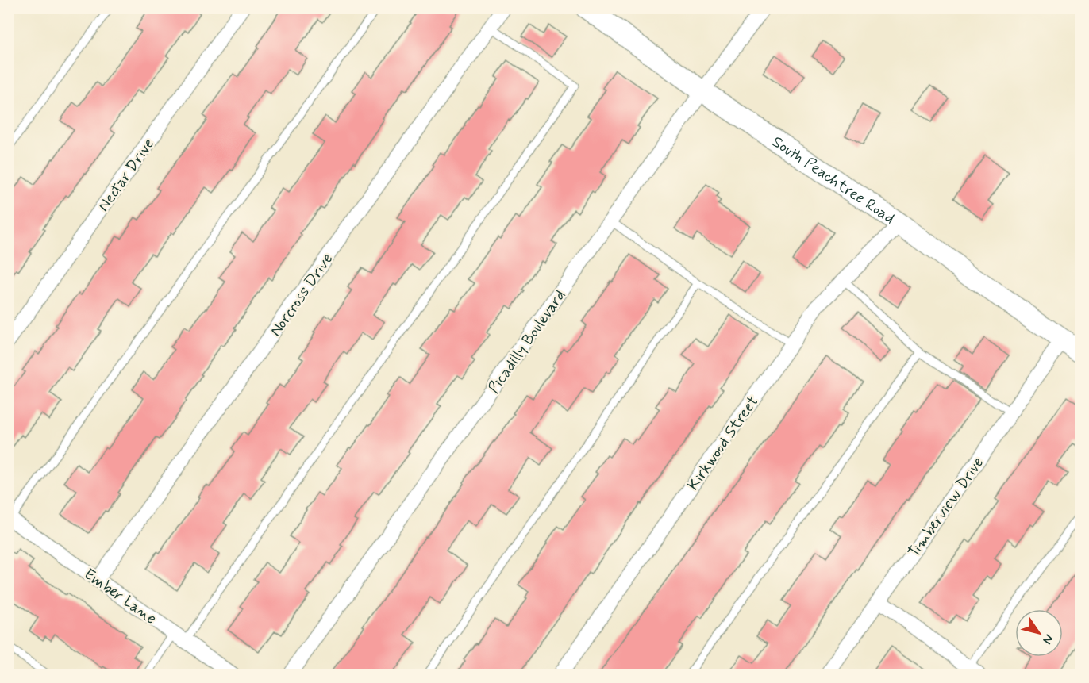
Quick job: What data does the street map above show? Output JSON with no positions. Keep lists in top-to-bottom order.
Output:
{
  "streets": {
    "main road": ["South Peachtree Road"],
    "street": [
      "Nectar Drive",
      "Norcross Drive",
      "Picadilly Boulevard",
      "Kirkwood Street",
      "Timberview Drive",
      "Ember Lane"
    ]
  },
  "crossings": [
    ["South Peachtree Road", "Picadilly Boulevard"],
    ["South Peachtree Road", "Kirkwood Street"],
    ["South Peachtree Road", "Timberview Drive"],
    ["Norcross Drive", "Ember Lane"]
  ],
  "north": "bottom right"
}
